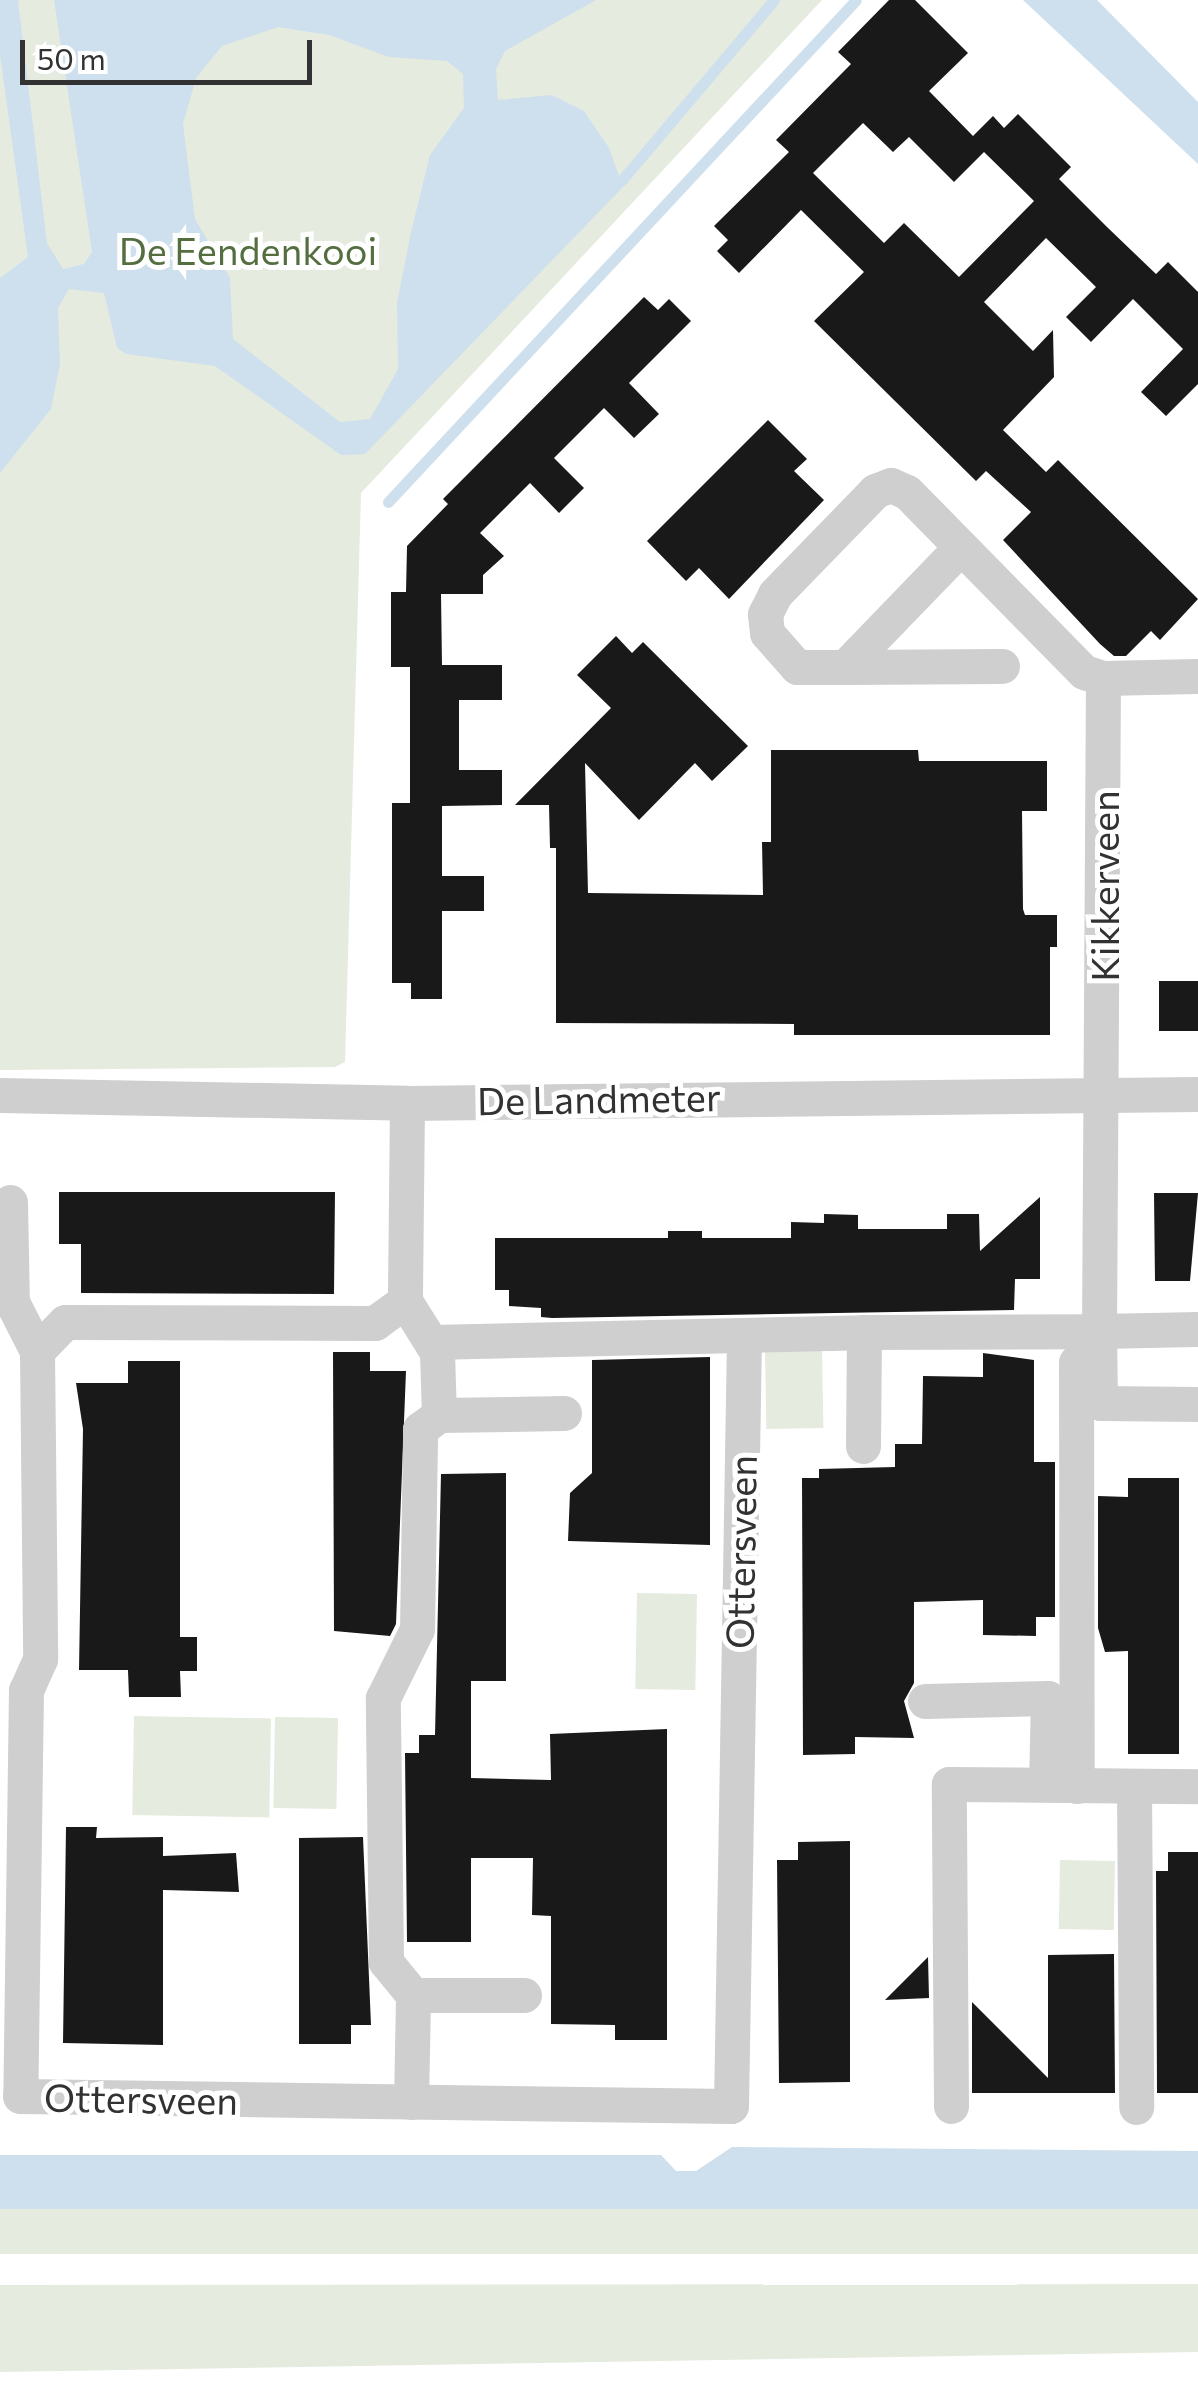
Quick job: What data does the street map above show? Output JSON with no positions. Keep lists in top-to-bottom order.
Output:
{
  "streets": {
    "street": ["Kikkerveen", "De Landmeter", "Ottersveen"]
  },
  "crossings": [
    ["Kikkerveen", "De Landmeter"]
  ],
  "parks": ["De Eendenkooi"],
  "scale_bar": "50 m"
}
